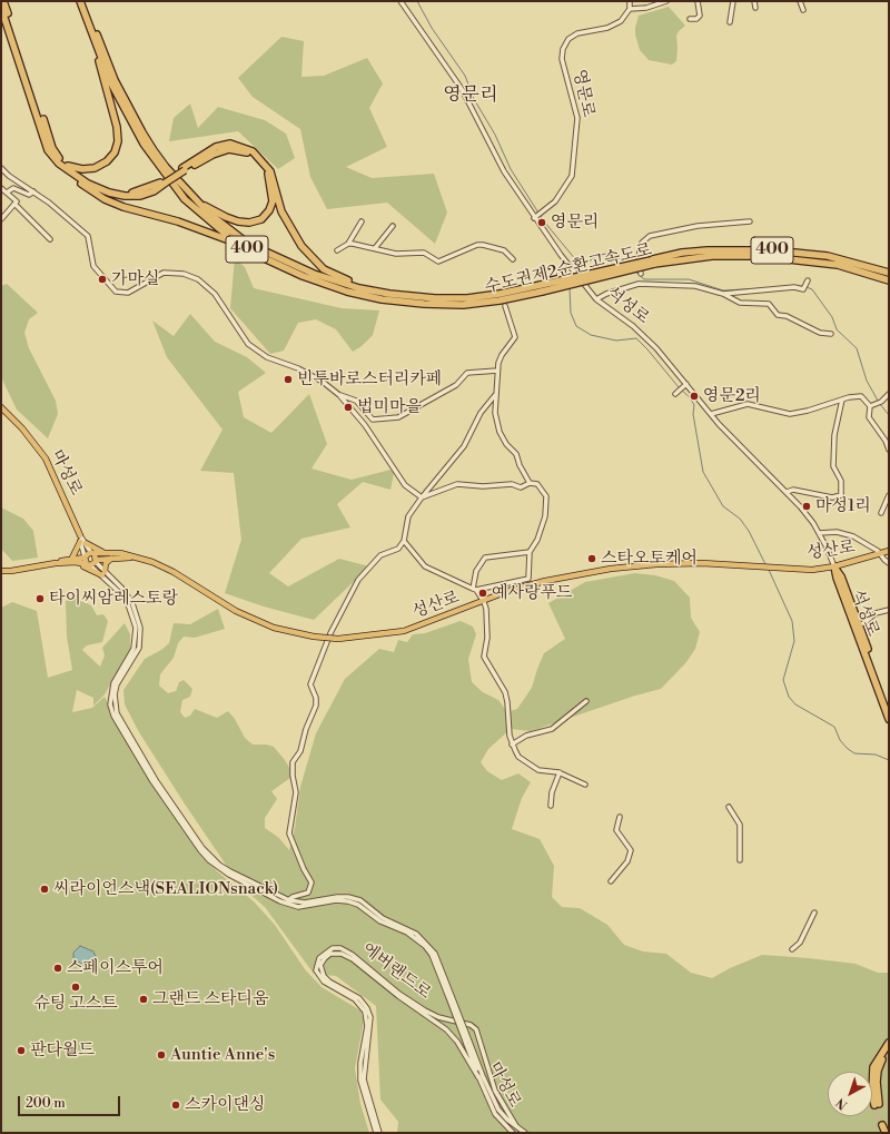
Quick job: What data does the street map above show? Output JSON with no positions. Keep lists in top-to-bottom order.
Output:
{
  "streets": {
    "highway": ["400", "수도권제2순환고속도로", "석성로"],
    "main road": ["마성로", "성산로"],
    "street": ["영문로", "에버랜드로"]
  },
  "crossings": [
    ["영문로", "석성로"],
    ["석성로", "성산로"],
    ["마성로", "에버랜드로"]
  ],
  "districts": ["영문리"],
  "places": [
    "영문리",
    "가마실",
    "빈투바로스터리카페",
    "영문2리",
    "법미마을",
    "마성1리",
    "스타오토케어",
    "예사랑푸드",
    "타이씨암레스토랑",
    "씨라이언스낵(SEALIONsnack)",
    "스페이스투어",
    "슈팅 고스트",
    "그랜드 스타디움",
    "판다월드",
    "Auntie Anne's",
    "스카이댄싱"
  ],
  "scale_bar": "200 m",
  "north": "bottom left"
}
